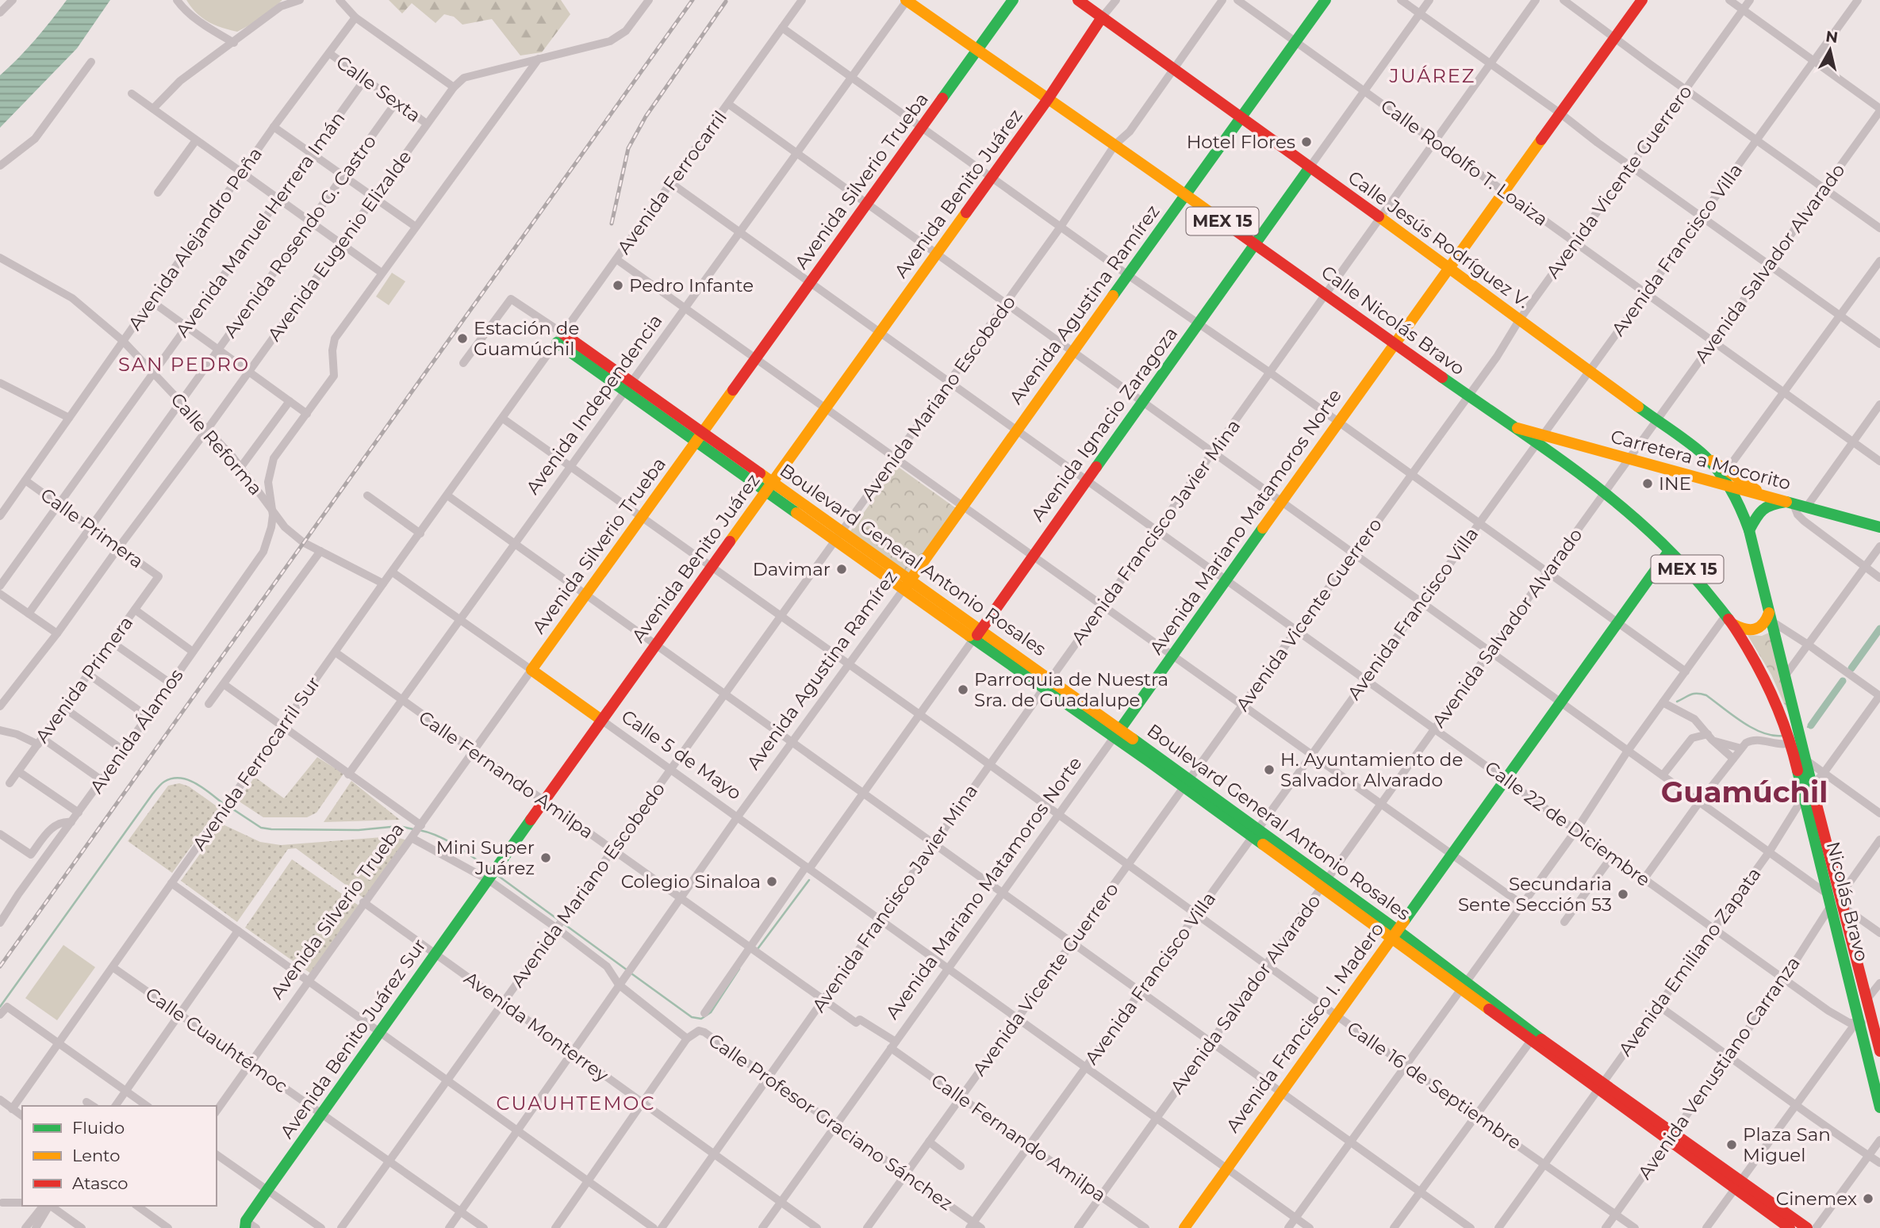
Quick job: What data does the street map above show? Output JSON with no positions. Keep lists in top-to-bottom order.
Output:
{
  "streets": {
    "street": [
      "Calle Sexta",
      "Calle Rodolfo T. Loaiza",
      "Avenida Silverio Trueba",
      "Avenida Vicente Guerrero",
      "Avenida Ferrocarril",
      "Avenida Benito Juárez",
      "MEX 15",
      "Avenida Manuel Herrera Imán",
      "Avenida Rosendo G. Castro",
      "Avenida Alejandro Peña",
      "Calle Jesús Rodríguez V.",
      "Avenida Eugenio Elizalde",
      "Avenida Francisco Villa",
      "Avenida Salvador Alvarado",
      "Avenida Agustina Ramírez",
      "Calle Nicolás Bravo",
      "Avenida Mariano Escobedo",
      "Avenida Independencia",
      "Avenida Ignacio Zaragoza",
      "Calle Reforma",
      "Carretera a Mocorito",
      "Avenida Mariano Matamoros Norte",
      "Calle Primera",
      "Avenida Francisco Javier Mina",
      "Boulevard General Antonio Rosales",
      "Avenida Primera",
      "Avenida Álamos",
      "Calle 5 de Mayo",
      "Avenida Ferrocarril Sur",
      "Calle Fernando Amilpa",
      "Calle 22 de Diciembre",
      "Nicolás Bravo",
      "Avenida Emiliano Zapata",
      "Avenida Monterrey",
      "Avenida Francisco I. Madero",
      "Avenida Benito Juárez Sur",
      "Calle Cuauhtémoc",
      "Avenida Venustiano Carranza",
      "Calle 16 de Septiembre",
      "Calle Profesor Graciano Sánchez"
    ]
  },
  "crossings": [
    ["Calle Sexta", "Avenida Manuel Herrera Imán"],
    ["Calle Sexta", "Avenida Rosendo G. Castro"],
    ["Calle Sexta", "Avenida Alejandro Peña"],
    ["Calle Sexta", "Avenida Eugenio Elizalde"],
    ["Calle Rodolfo T. Loaiza", "Avenida Vicente Guerrero"],
    ["Calle Rodolfo T. Loaiza", "Avenida Francisco Villa"],
    ["Calle Rodolfo T. Loaiza", "Avenida Salvador Alvarado"],
    ["Calle Rodolfo T. Loaiza", "Avenida Agustina Ramírez"],
    ["Calle Rodolfo T. Loaiza", "Avenida Ignacio Zaragoza"],
    ["Calle Rodolfo T. Loaiza", "Avenida Mariano Matamoros Norte"],
    ["Calle Rodolfo T. Loaiza", "Avenida Francisco Javier Mina"],
    ["Avenida Silverio Trueba", "Calle Nicolás Bravo"],
    ["Avenida Silverio Trueba", "Boulevard General Antonio Rosales"],
    ["Avenida Silverio Trueba", "Calle 5 de Mayo"],
    ["Avenida Silverio Trueba", "Calle Fernando Amilpa"],
    ["Avenida Silverio Trueba", "Calle 22 de Diciembre"],
    ["Avenida Silverio Trueba", "Avenida Monterrey"],
    ["Avenida Silverio Trueba", "Calle Cuauhtémoc"],
    ["Avenida Silverio Trueba", "Calle 16 de Septiembre"],
    ["Avenida Silverio Trueba", "Calle Profesor Graciano Sánchez"],
    ["Avenida Vicente Guerrero", "Calle Jesús Rodríguez V."],
    ["Avenida Vicente Guerrero", "Calle Nicolás Bravo"],
    ["Avenida Vicente Guerrero", "Boulevard General Antonio Rosales"],
    ["Avenida Vicente Guerrero", "Calle 5 de Mayo"],
    ["Avenida Vicente Guerrero", "Calle Fernando Amilpa"],
    ["Avenida Vicente Guerrero", "Calle 22 de Diciembre"],
    ["Avenida Vicente Guerrero", "Calle 16 de Septiembre"],
    ["Avenida Vicente Guerrero", "Calle Profesor Graciano Sánchez"],
    ["Avenida Ferrocarril", "Boulevard General Antonio Rosales"],
    ["Avenida Ferrocarril", "Avenida Ferrocarril Sur"],
    ["Avenida Ferrocarril", "Calle 22 de Diciembre"],
    ["Avenida Ferrocarril", "Calle 16 de Septiembre"],
    ["Avenida Benito Juárez", "Calle Nicolás Bravo"],
    ["Avenida Benito Juárez", "Boulevard General Antonio Rosales"],
    ["Avenida Benito Juárez", "Calle 5 de Mayo"],
    ["Avenida Benito Juárez", "Calle Fernando Amilpa"],
    ["Avenida Benito Juárez", "Calle 22 de Diciembre"],
    ["Avenida Benito Juárez", "Avenida Benito Juárez Sur"],
    ["Avenida Benito Juárez", "Calle 16 de Septiembre"],
    ["Avenida Benito Juárez", "Calle Profesor Graciano Sánchez"],
    ["Avenida Manuel Herrera Imán", "Calle Reforma"],
    ["Avenida Manuel Herrera Imán", "Calle Primera"],
    ["Avenida Rosendo G. Castro", "Calle Reforma"],
    ["Avenida Rosendo G. Castro", "Calle Primera"],
    ["Avenida Alejandro Peña", "Calle Reforma"],
    ["Avenida Alejandro Peña", "Calle Primera"],
    ["Calle Jesús Rodríguez V.", "Avenida Francisco Villa"],
    ["Calle Jesús Rodríguez V.", "Avenida Salvador Alvarado"],
    ["Calle Jesús Rodríguez V.", "Avenida Agustina Ramírez"],
    ["Calle Jesús Rodríguez V.", "Avenida Mariano Escobedo"],
    ["Calle Jesús Rodríguez V.", "Avenida Ignacio Zaragoza"],
    ["Calle Jesús Rodríguez V.", "Carretera a Mocorito"],
    ["Calle Jesús Rodríguez V.", "Avenida Mariano Matamoros Norte"],
    ["Calle Jesús Rodríguez V.", "Avenida Francisco Javier Mina"],
    ["Avenida Eugenio Elizalde", "Calle Reforma"],
    ["Avenida Eugenio Elizalde", "Calle Primera"],
    ["Avenida Eugenio Elizalde", "Avenida Álamos"],
    ["Avenida Francisco Villa", "Calle Nicolás Bravo"],
    ["Avenida Francisco Villa", "Carretera a Mocorito"],
    ["Avenida Francisco Villa", "Boulevard General Antonio Rosales"],
    ["Avenida Francisco Villa", "Calle 5 de Mayo"],
    ["Avenida Francisco Villa", "Calle Fernando Amilpa"],
    ["Avenida Francisco Villa", "Calle 22 de Diciembre"],
    ["Avenida Francisco Villa", "Calle 16 de Septiembre"],
    ["Avenida Francisco Villa", "Calle Profesor Graciano Sánchez"],
    ["Avenida Salvador Alvarado", "Calle Nicolás Bravo"],
    ["Avenida Salvador Alvarado", "Carretera a Mocorito"],
    ["Avenida Salvador Alvarado", "Boulevard General Antonio Rosales"],
    ["Avenida Salvador Alvarado", "Calle 5 de Mayo"],
    ["Avenida Salvador Alvarado", "Calle Fernando Amilpa"],
    ["Avenida Salvador Alvarado", "Calle 22 de Diciembre"],
    ["Avenida Salvador Alvarado", "Calle 16 de Septiembre"],
    ["Avenida Agustina Ramírez", "Calle Nicolás Bravo"],
    ["Avenida Agustina Ramírez", "Boulevard General Antonio Rosales"],
    ["Avenida Agustina Ramírez", "Calle 5 de Mayo"],
    ["Avenida Agustina Ramírez", "Calle Fernando Amilpa"],
    ["Avenida Agustina Ramírez", "Calle 22 de Diciembre"],
    ["Avenida Agustina Ramírez", "Avenida Monterrey"],
    ["Avenida Agustina Ramírez", "Calle Cuauhtémoc"],
    ["Avenida Agustina Ramírez", "Calle 16 de Septiembre"],
    ["Avenida Agustina Ramírez", "Calle Profesor Graciano Sánchez"],
    ["Calle Nicolás Bravo", "Avenida Mariano Escobedo"],
    ["Calle Nicolás Bravo", "Avenida Independencia"],
    ["Calle Nicolás Bravo", "Avenida Ignacio Zaragoza"],
    ["Calle Nicolás Bravo", "Carretera a Mocorito"],
    ["Calle Nicolás Bravo", "Avenida Mariano Matamoros Norte"],
    ["Calle Nicolás Bravo", "Avenida Francisco Javier Mina"],
    ["Calle Nicolás Bravo", "Nicolás Bravo"],
    ["Calle Nicolás Bravo", "Avenida Francisco I. Madero"],
    ["Avenida Mariano Escobedo", "Boulevard General Antonio Rosales"],
    ["Avenida Mariano Escobedo", "Calle 5 de Mayo"],
    ["Avenida Mariano Escobedo", "Calle Fernando Amilpa"],
    ["Avenida Mariano Escobedo", "Calle 22 de Diciembre"],
    ["Avenida Mariano Escobedo", "Avenida Monterrey"],
    ["Avenida Mariano Escobedo", "Calle Cuauhtémoc"],
    ["Avenida Mariano Escobedo", "Calle 16 de Septiembre"],
    ["Avenida Mariano Escobedo", "Calle Profesor Graciano Sánchez"],
    ["Avenida Independencia", "Boulevard General Antonio Rosales"],
    ["Avenida Independencia", "Calle 5 de Mayo"],
    ["Avenida Independencia", "Calle Fernando Amilpa"],
    ["Avenida Independencia", "Calle 22 de Diciembre"],
    ["Avenida Independencia", "Calle 16 de Septiembre"],
    ["Avenida Ignacio Zaragoza", "Boulevard General Antonio Rosales"],
    ["Avenida Ignacio Zaragoza", "Calle 5 de Mayo"],
    ["Avenida Ignacio Zaragoza", "Calle Fernando Amilpa"],
    ["Avenida Ignacio Zaragoza", "Calle 22 de Diciembre"],
    ["Avenida Ignacio Zaragoza", "Calle 16 de Septiembre"],
    ["Calle Reforma", "Avenida Álamos"],
    ["Calle Reforma", "Avenida Ferrocarril Sur"],
    ["Avenida Mariano Matamoros Norte", "Boulevard General Antonio Rosales"],
    ["Avenida Mariano Matamoros Norte", "Calle 5 de Mayo"],
    ["Avenida Mariano Matamoros Norte", "Calle Fernando Amilpa"],
    ["Avenida Mariano Matamoros Norte", "Calle 22 de Diciembre"],
    ["Avenida Mariano Matamoros Norte", "Avenida Monterrey"],
    ["Avenida Mariano Matamoros Norte", "Calle 16 de Septiembre"],
    ["Avenida Mariano Matamoros Norte", "Calle Profesor Graciano Sánchez"],
    ["Calle Primera", "Avenida Primera"],
    ["Avenida Francisco Javier Mina", "Boulevard General Antonio Rosales"],
    ["Avenida Francisco Javier Mina", "Calle 5 de Mayo"],
    ["Avenida Francisco Javier Mina", "Calle Fernando Amilpa"],
    ["Avenida Francisco Javier Mina", "Calle 22 de Diciembre"],
    ["Avenida Francisco Javier Mina", "Avenida Monterrey"],
    ["Avenida Francisco Javier Mina", "Calle 16 de Septiembre"],
    ["Avenida Francisco Javier Mina", "Calle Profesor Graciano Sánchez"],
    ["Boulevard General Antonio Rosales", "Avenida Emiliano Zapata"],
    ["Boulevard General Antonio Rosales", "Avenida Francisco I. Madero"],
    ["Boulevard General Antonio Rosales", "Avenida Venustiano Carranza"],
    ["Calle 5 de Mayo", "Avenida Ferrocarril Sur"],
    ["Calle 5 de Mayo", "Avenida Francisco I. Madero"],
    ["Avenida Ferrocarril Sur", "Calle Fernando Amilpa"],
    ["Avenida Ferrocarril Sur", "Calle Cuauhtémoc"],
    ["Avenida Ferrocarril Sur", "Calle 16 de Septiembre"],
    ["Calle 22 de Diciembre", "Nicolás Bravo"],
    ["Calle 22 de Diciembre", "Avenida Emiliano Zapata"],
    ["Calle 22 de Diciembre", "Avenida Francisco I. Madero"],
    ["Calle 22 de Diciembre", "Avenida Venustiano Carranza"],
    ["Nicolás Bravo", "Avenida Emiliano Zapata"],
    ["Nicolás Bravo", "Avenida Venustiano Carranza"],
    ["Avenida Emiliano Zapata", "Calle 16 de Septiembre"],
    ["Avenida Monterrey", "Avenida Benito Juárez Sur"],
    ["Avenida Francisco I. Madero", "Calle 16 de Septiembre"],
    ["Avenida Benito Juárez Sur", "Calle Cuauhtémoc"],
    ["Avenida Benito Juárez Sur", "Calle Profesor Graciano Sánchez"],
    ["Avenida Venustiano Carranza", "Calle 16 de Septiembre"]
  ],
  "districts": [
    "JUÁREZ",
    "SAN PEDRO",
    "Guamúchil",
    "CUAUHTEMOC"
  ],
  "places": [
    "Hotel Flores",
    "Pedro Infante",
    "Estación de Guamúchil",
    "INE",
    "Davimar",
    "Parroquia de Nuestra Sra. de Guadalupe",
    "H. Ayuntamiento de Salvador Alvarado",
    "Mini Super Juárez",
    "Colegio Sinaloa",
    "Secundaria Sente Sección 53",
    "Plaza San Miguel",
    "Cinemex"
  ],
  "legend": ["Fluido", "Lento", "Atasco"],
  "north": "top"
}
